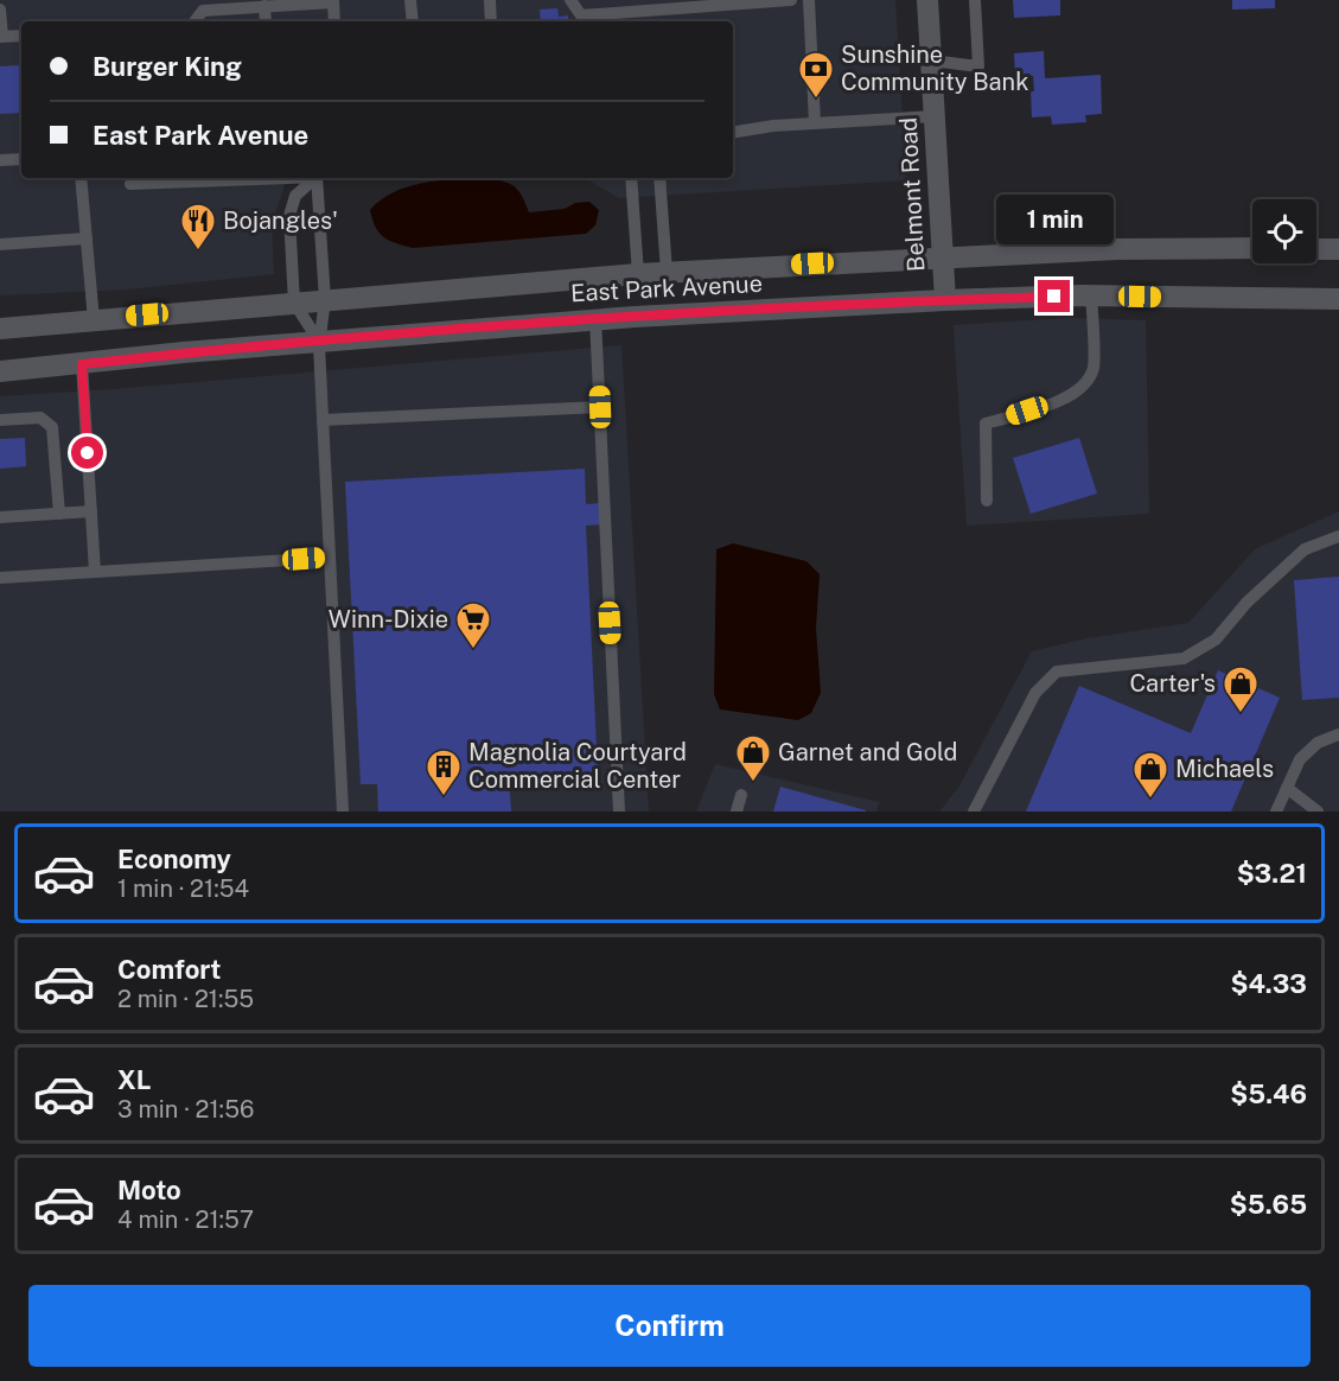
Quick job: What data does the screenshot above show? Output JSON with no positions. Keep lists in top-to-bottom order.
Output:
{
  "streets": {
    "main road": ["Belmont Road", "East Park Avenue"]
  },
  "crossings": [
    ["Belmont Road", "East Park Avenue"]
  ],
  "places": {
    "bank": ["Sunshine Community Bank"],
    "restaurant": ["Bojangles'"],
    "supermarket": ["Winn-Dixie"],
    "shop": ["Carter's", "Garnet and Gold", "Michaels"],
    "building": ["Magnolia Courtyard Commercial Center"]
  },
  "page": {
    "banner": ["Burger King", "East Park Avenue"],
    "bubble": "1 min",
    "list": [
      {
        "name": "Economy",
        "note": "1 min · 21:54",
        "value": "$3.21"
      },
      {
        "name": "Comfort",
        "note": "2 min · 21:55",
        "value": "$4.33"
      },
      {
        "name": "XL",
        "note": "3 min · 21:56",
        "value": "$5.46"
      },
      {
        "name": "Moto",
        "note": "4 min · 21:57",
        "value": "$5.65"
      }
    ],
    "buttons": "Confirm"
  }
}
